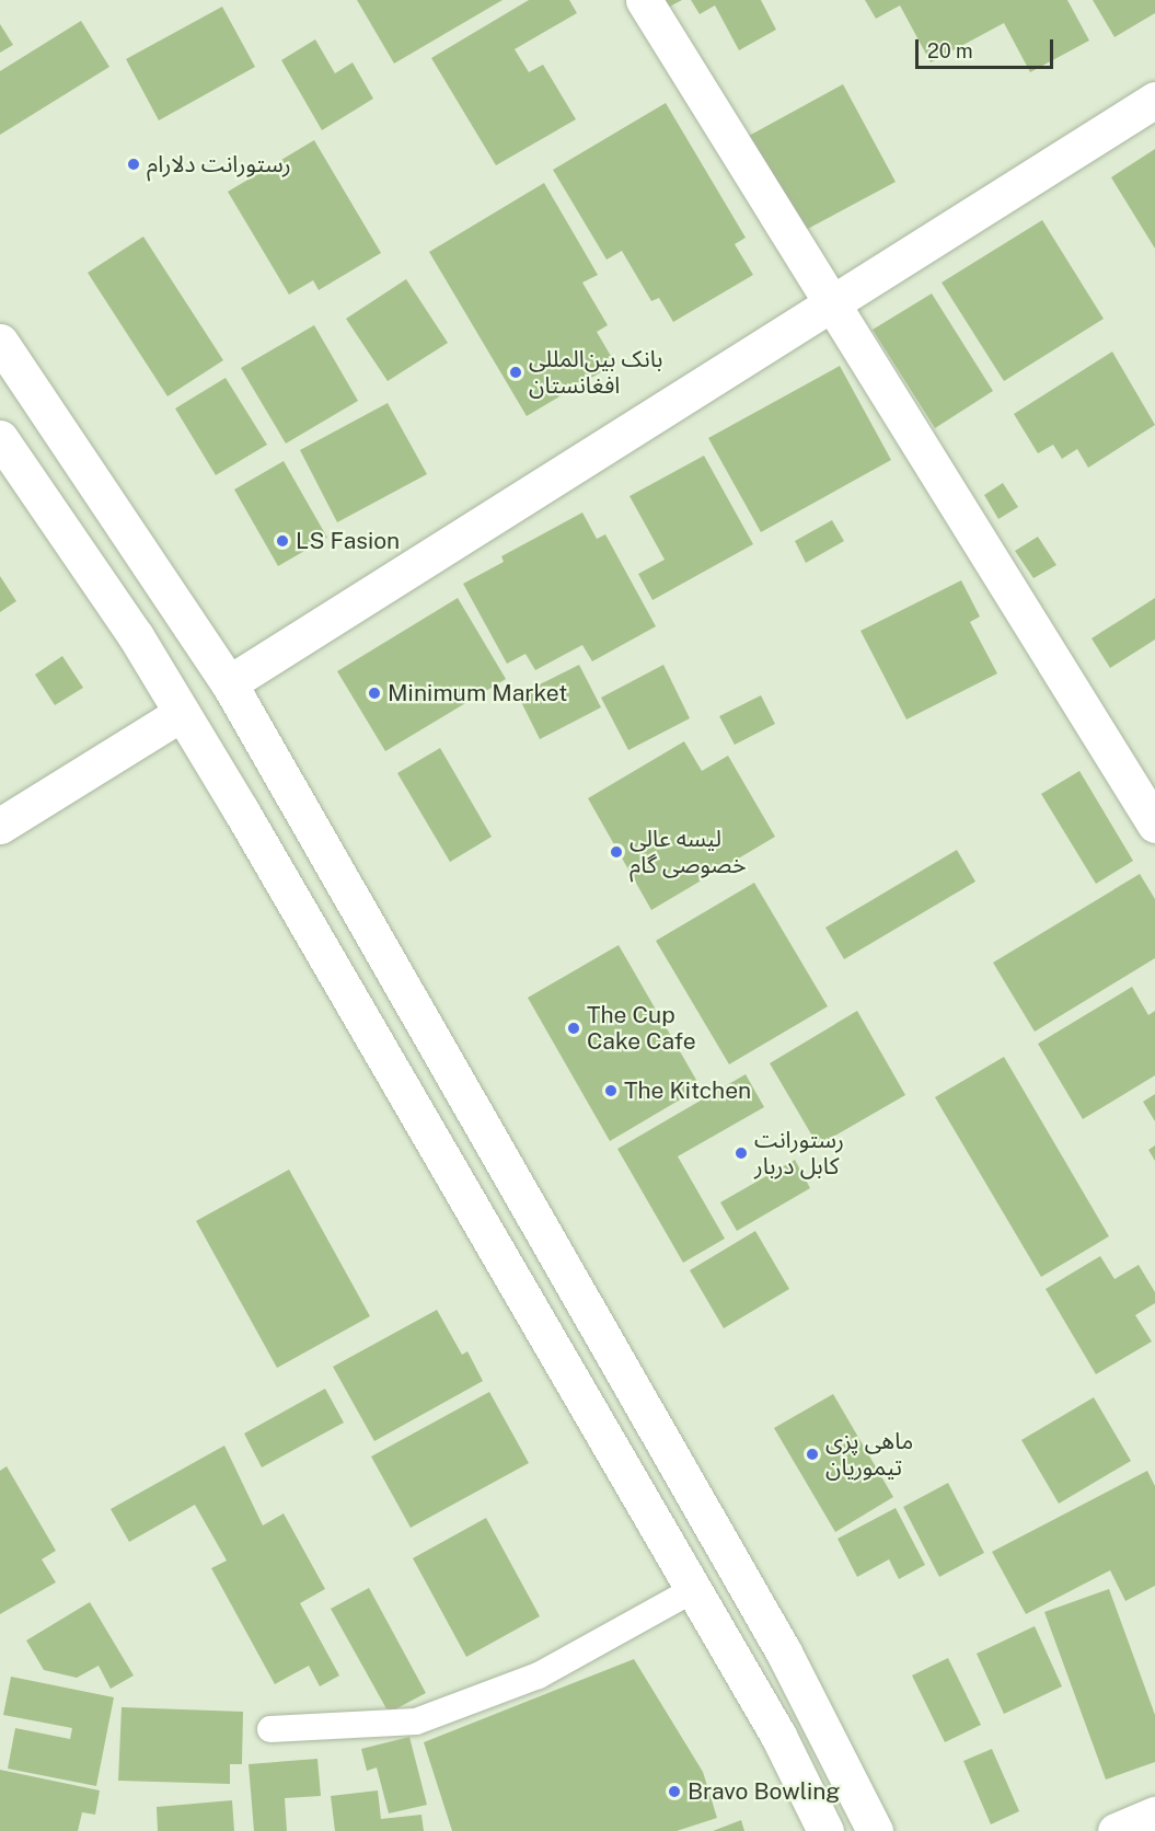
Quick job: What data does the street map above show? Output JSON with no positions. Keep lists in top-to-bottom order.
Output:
{
  "places": [
    "رستورانت دلارام",
    "بانک بین‌المللی افغانستان",
    "LS Fasion",
    "Minimum Market",
    "لیسه عالی خصوصی گام",
    "The Cup Cake Cafe",
    "The Kitchen",
    "رستورانت کابل دربار",
    "ماهی پزی تیموریان",
    "Bravo Bowling"
  ],
  "scale_bar": "20 m"
}
